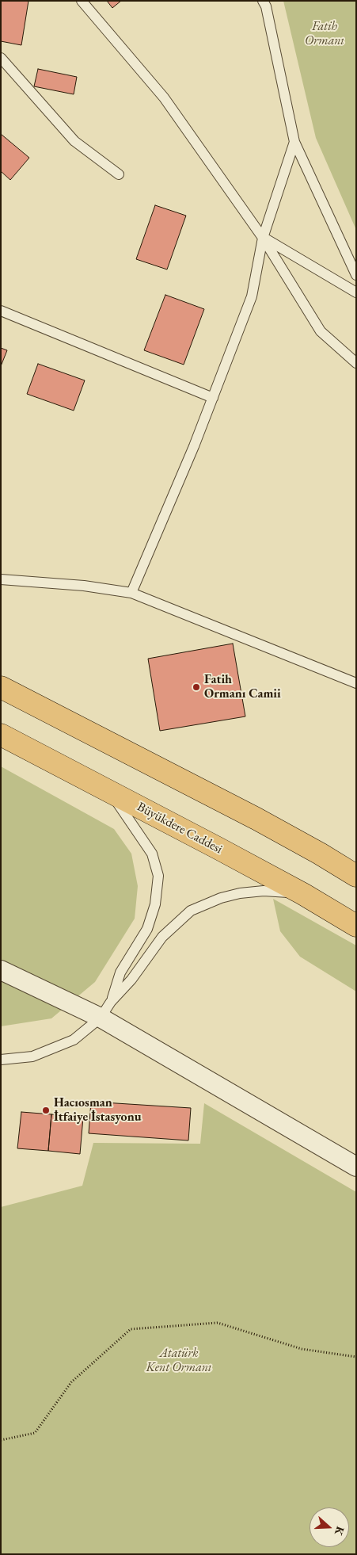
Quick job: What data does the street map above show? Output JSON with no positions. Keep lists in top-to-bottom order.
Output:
{
  "streets": {
    "main road": ["Büyükdere Caddesi"]
  },
  "parks": ["Fatih Ormanı", "Atatürk Kent Ormanı"],
  "places": ["Fatih Ormanı Camii", "Hacıosman İtfaiye İstasyonu"],
  "north": "right"
}
